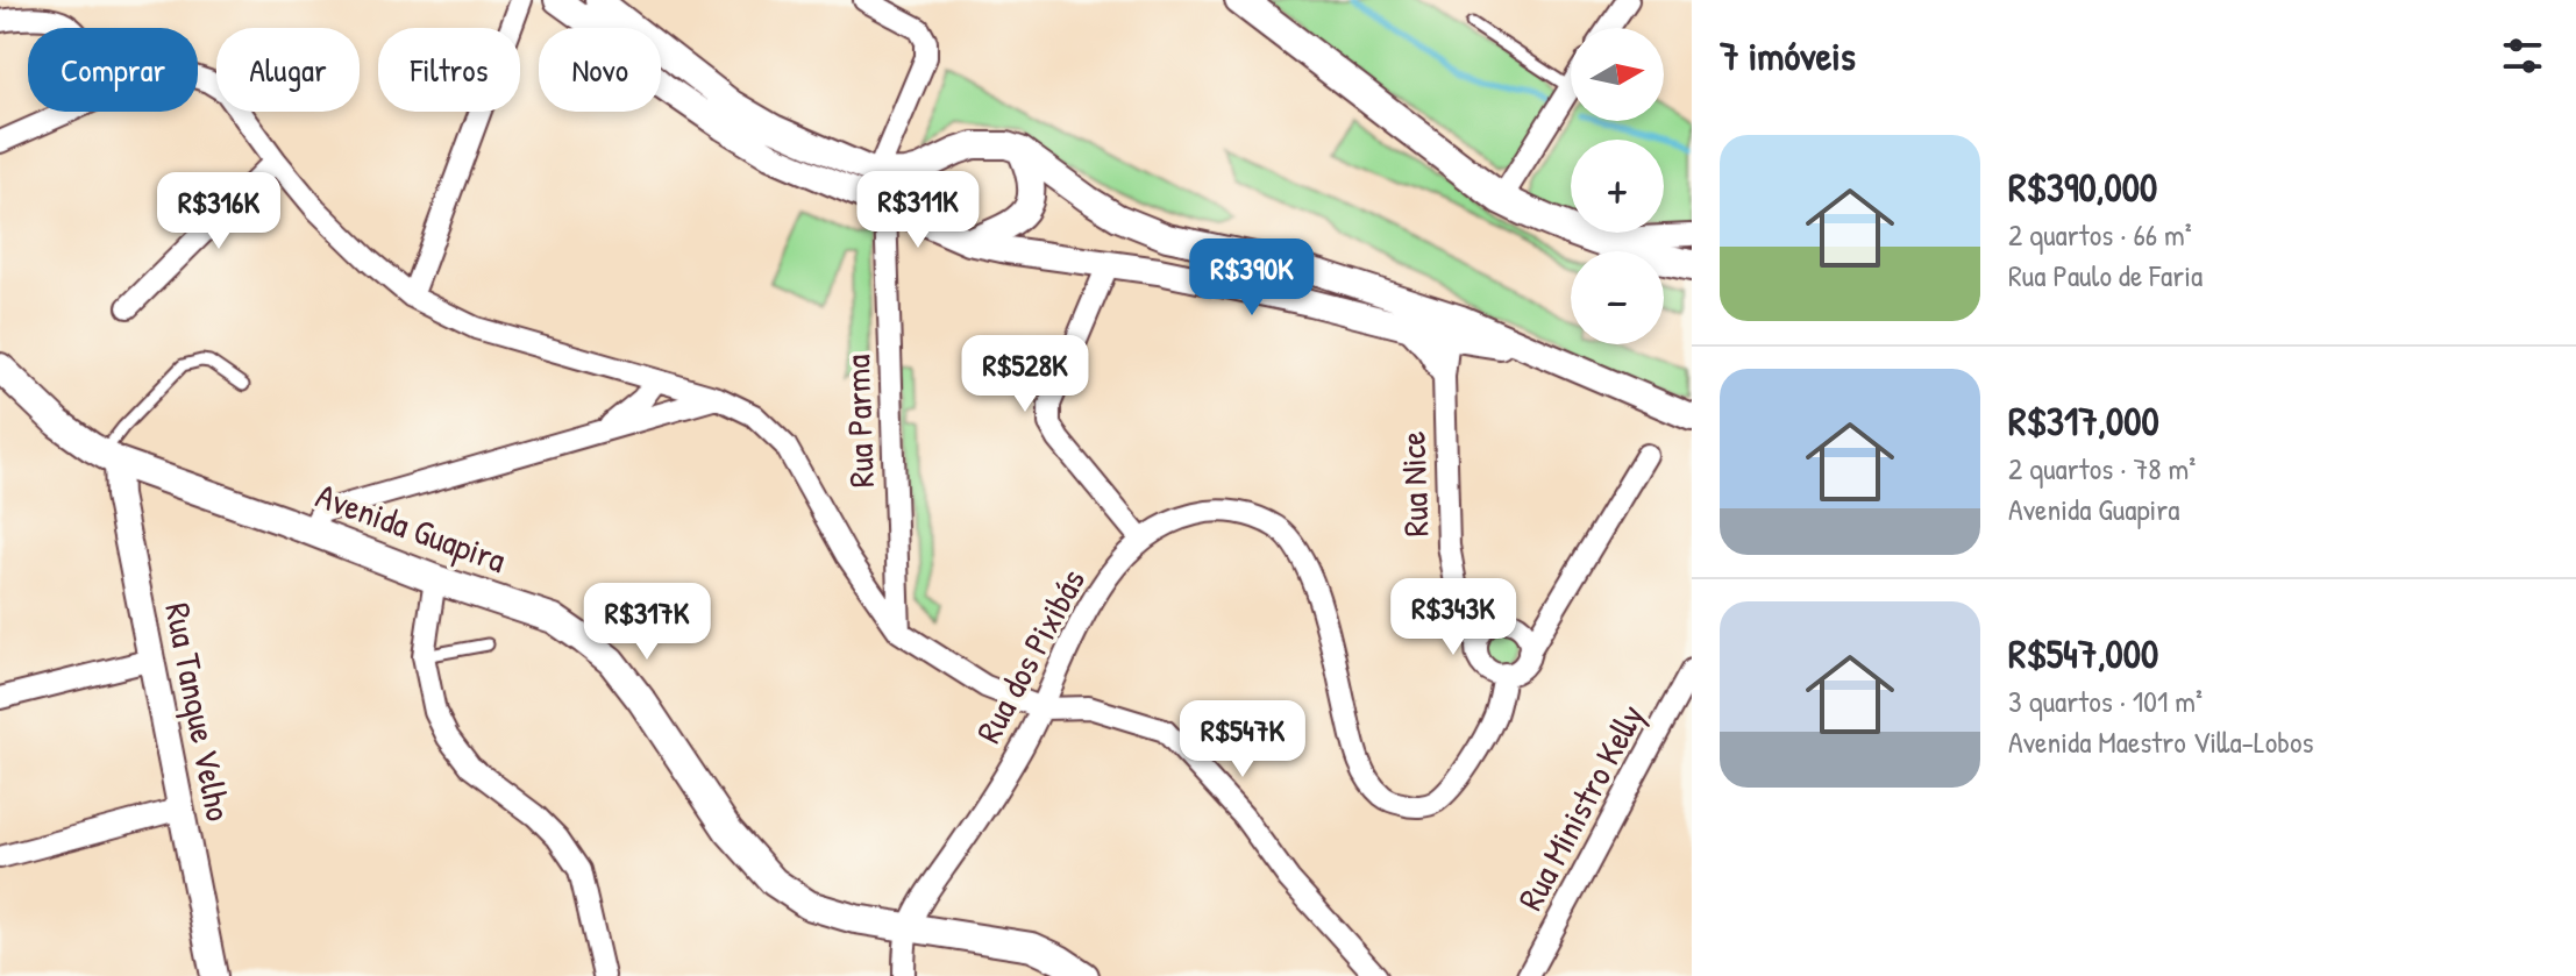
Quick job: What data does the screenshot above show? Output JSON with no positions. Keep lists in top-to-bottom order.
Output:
{
  "streets": {
    "main road": ["Avenida Guapira"],
    "street": [
      "Rua Parma",
      "Rua Nice",
      "Rua dos Pixibás",
      "Rua Tanque Velho",
      "Rua Ministro Kelly"
    ]
  },
  "crossings": [
    ["Rua Nice", "Rua dos Pixibás"],
    ["Avenida Guapira", "Rua dos Pixibás"],
    ["Avenida Guapira", "Rua Tanque Velho"]
  ],
  "north": "right",
  "page": {
    "heading": "7 imóveis",
    "map_buttons": ["+", "−"],
    "chip": [
      "Comprar",
      "Alugar",
      "Filtros",
      "Novo"
    ],
    "list": [
      {
        "name": "R$390,000",
        "note": "2 quartos · 66 m² · Rua Paulo de Faria"
      },
      {
        "name": "R$317,000",
        "note": "2 quartos · 78 m² · Avenida Guapira"
      },
      {
        "name": "R$547,000",
        "note": "3 quartos · 101 m² · Avenida Maestro Villa-Lobos"
      }
    ],
    "price": [
      "R$311K",
      "R$316K",
      "R$390K",
      "R$528K",
      "R$343K",
      "R$317K",
      "R$547K"
    ]
  }
}
